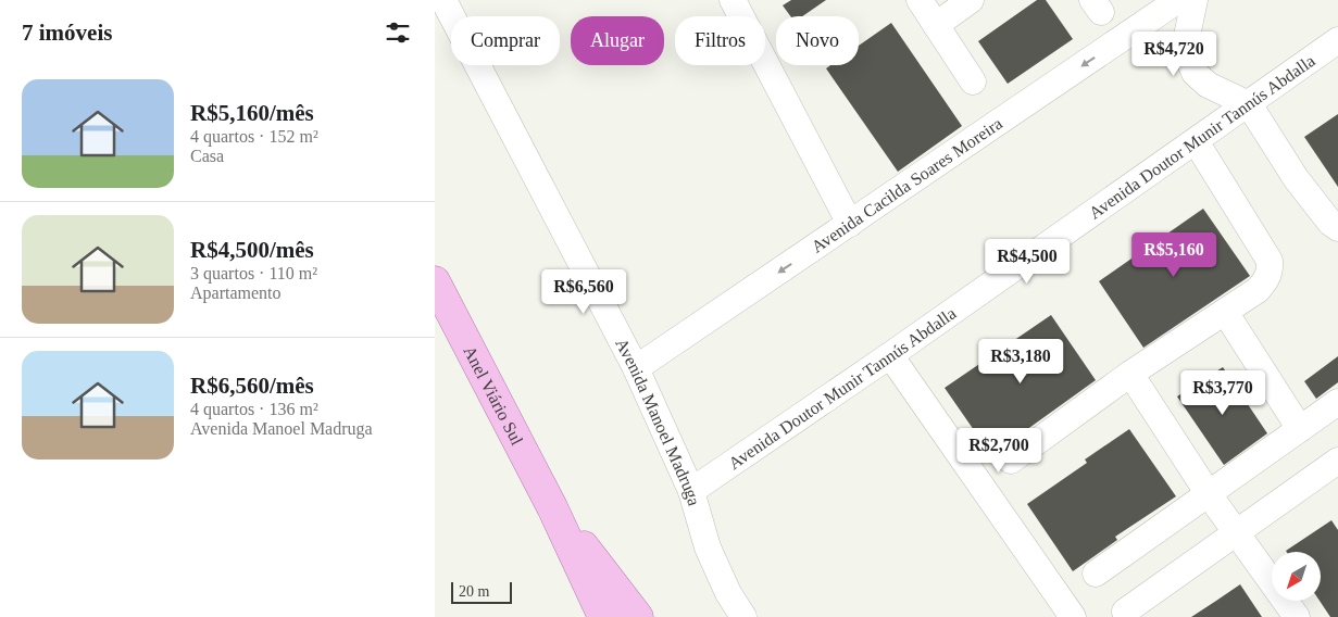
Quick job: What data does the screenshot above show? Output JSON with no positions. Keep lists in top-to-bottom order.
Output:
{
  "streets": {
    "main road": ["Anel Viário Sul"],
    "street": ["Avenida Doutor Munir Tannús Abdalla", "Avenida Cacilda Soares Moreira", "Avenida Manoel Madruga"]
  },
  "crossings": [
    ["Avenida Doutor Munir Tannús Abdalla", "Avenida Manoel Madruga"],
    ["Avenida Cacilda Soares Moreira", "Avenida Manoel Madruga"]
  ],
  "one_way": ["Avenida Cacilda Soares Moreira"],
  "scale_bar": "20 m",
  "north": "bottom left",
  "page": {
    "heading": "7 imóveis",
    "chip": [
      "Comprar",
      "Alugar",
      "Filtros",
      "Novo"
    ],
    "price": [
      "R$4,720",
      "R$5,160",
      "R$4,500",
      "R$6,560",
      "R$3,180",
      "R$3,770",
      "R$2,700"
    ],
    "list": [
      {
        "name": "R$5,160/mês",
        "note": "4 quartos · 152 m² · Casa"
      },
      {
        "name": "R$4,500/mês",
        "note": "3 quartos · 110 m² · Apartamento"
      },
      {
        "name": "R$6,560/mês",
        "note": "4 quartos · 136 m² · Avenida Manoel Madruga"
      }
    ],
    "scale": "20 m"
  }
}
